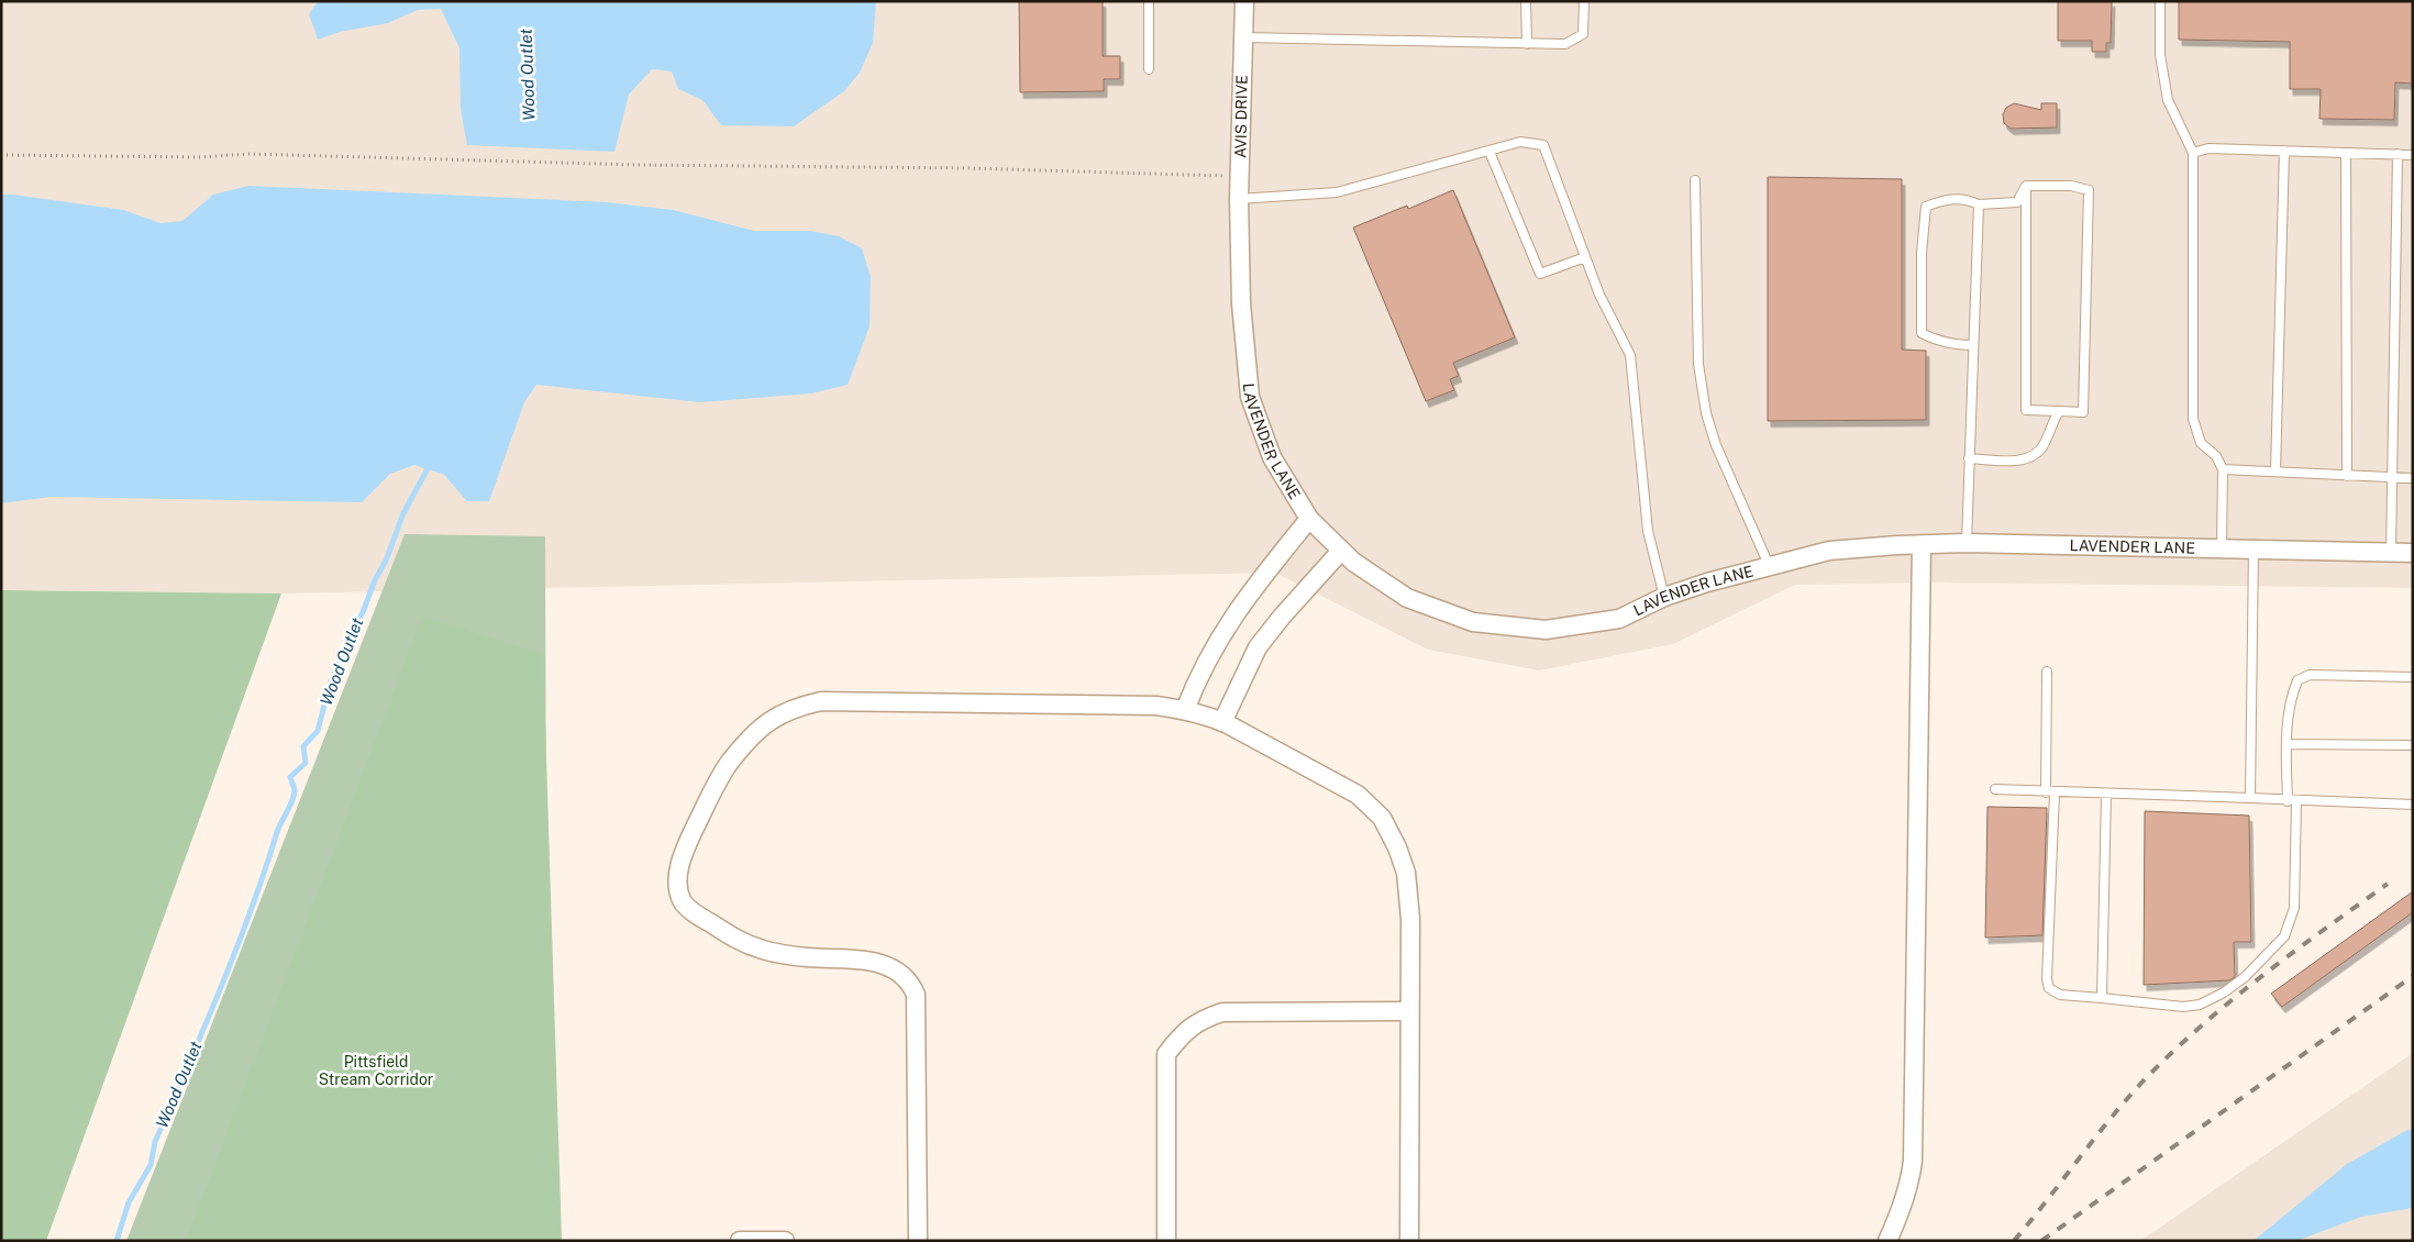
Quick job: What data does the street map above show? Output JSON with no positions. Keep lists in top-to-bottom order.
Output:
{
  "streets": {
    "street": ["AVIS DRIVE", "LAVENDER LANE"]
  },
  "crossings": [
    ["AVIS DRIVE", "LAVENDER LANE"]
  ],
  "water": ["Wood Outlet"],
  "parks": ["Pittsfield Stream Corridor"]
}
